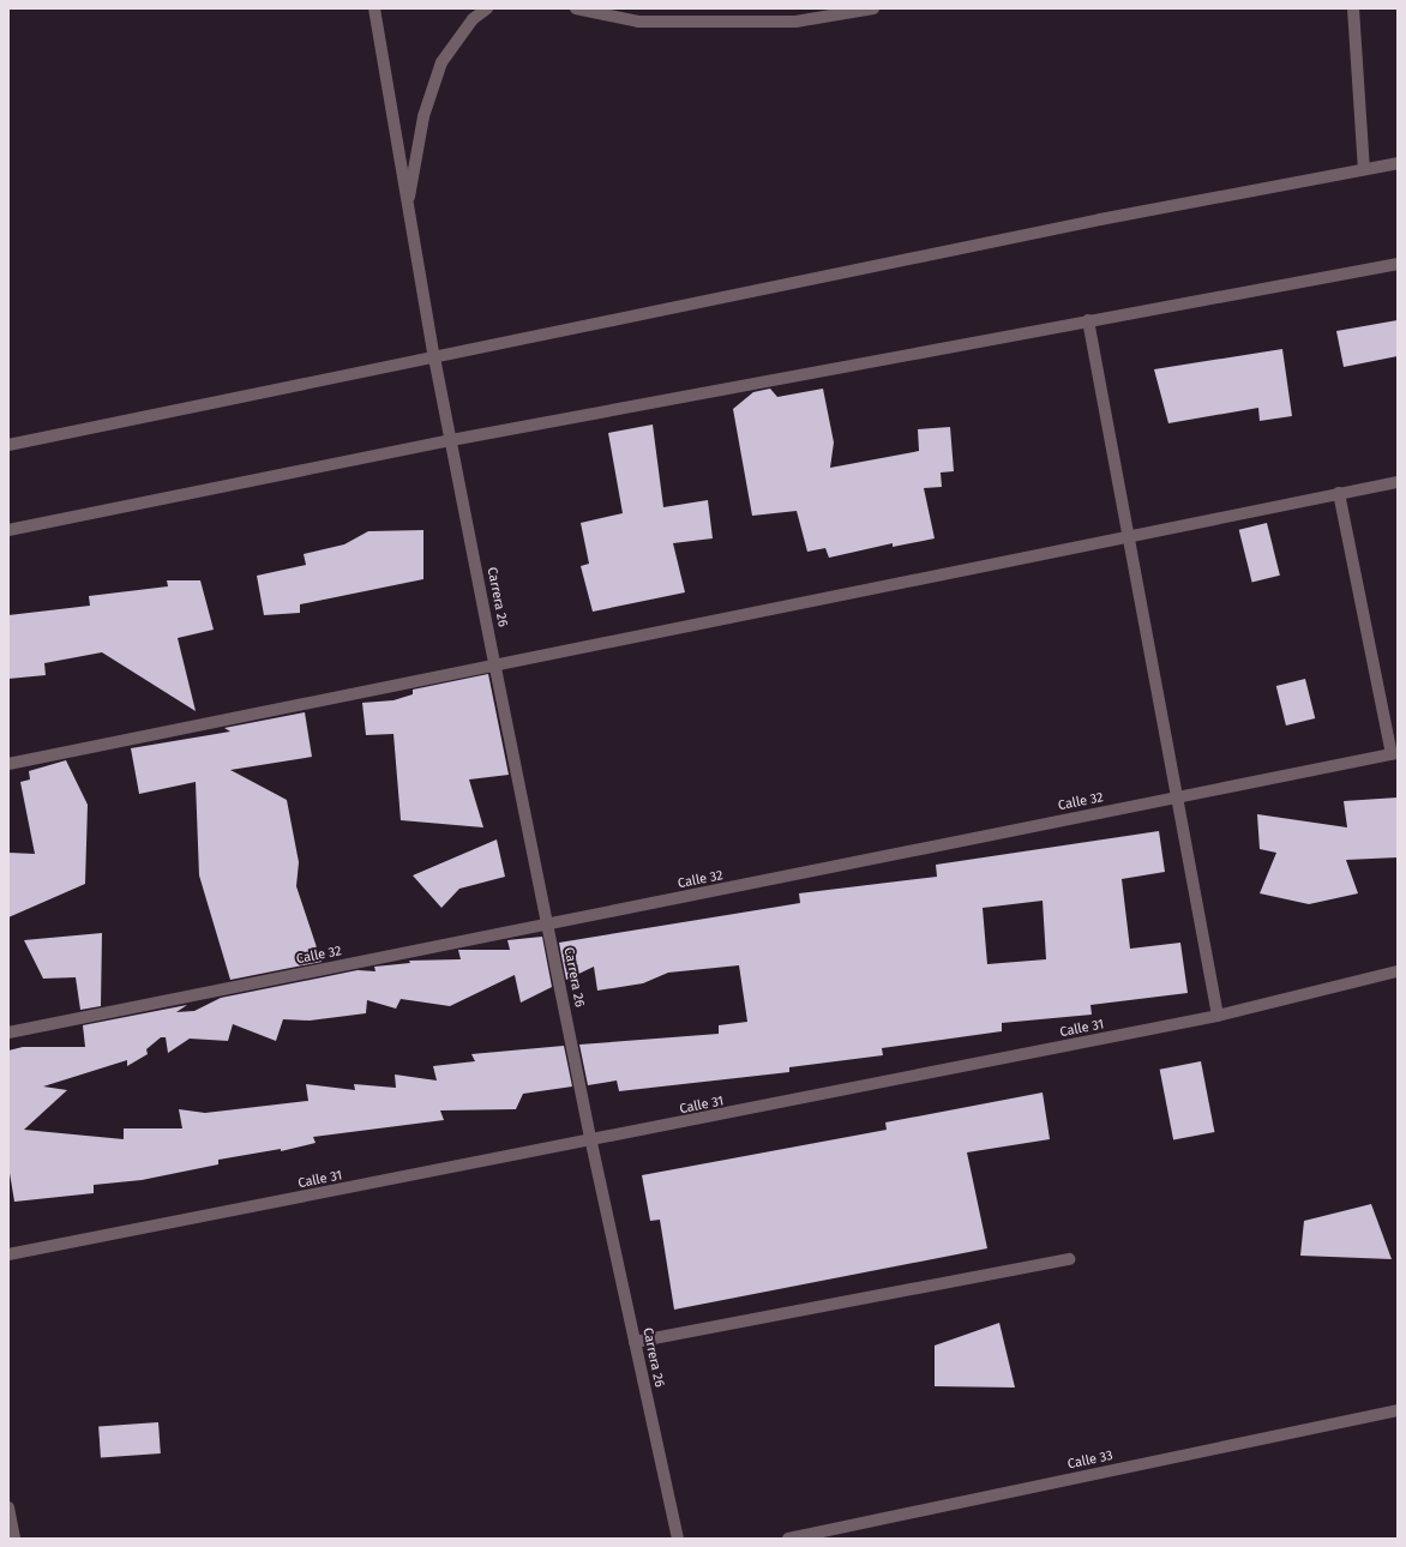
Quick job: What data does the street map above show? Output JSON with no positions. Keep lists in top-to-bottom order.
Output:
{
  "streets": {
    "street": [
      "Carrera 26",
      "Calle 32",
      "Calle 31",
      "Calle 33"
    ]
  },
  "crossings": [
    ["Carrera 26", "Calle 32"],
    ["Carrera 26", "Calle 31"]
  ]
}
